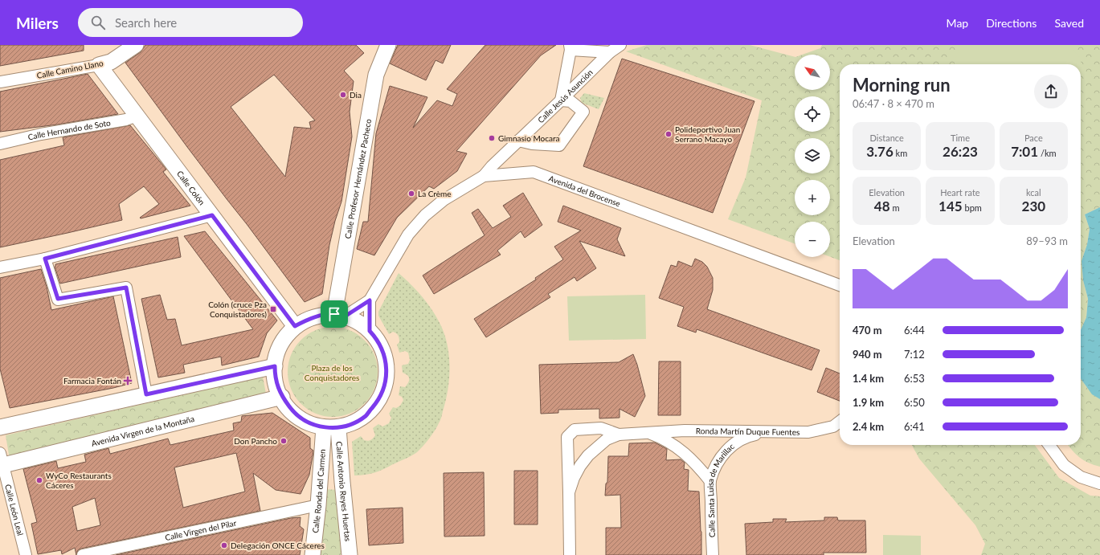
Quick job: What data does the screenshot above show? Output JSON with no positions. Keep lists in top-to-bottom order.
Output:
{
  "streets": {
    "main road": [
      "Calle Camino Llano",
      "Calle Profesor Hernández Pacheco",
      "Calle Colón",
      "Avenida Virgen de la Montaña",
      "Calle Antonio Reyes Huertas",
      "Calle Ronda del Carmen"
    ],
    "street": [
      "Calle Jesús Asunción",
      "Calle Hernando de Soto",
      "Avenida del Brocense",
      "Ronda Martín Duque Fuentes",
      "Calle Santa Luisa de Marillac",
      "Calle León Leal",
      "Calle Virgen del Pilar"
    ]
  },
  "crossings": [
    ["Calle Camino Llano", "Calle Colón"],
    ["Calle Jesús Asunción", "Avenida del Brocense"],
    ["Calle Hernando de Soto", "Calle Colón"],
    ["Calle Profesor Hernández Pacheco", "Calle Colón"],
    ["Calle Profesor Hernández Pacheco", "Avenida del Brocense"],
    ["Calle Profesor Hernández Pacheco", "Avenida Virgen de la Montaña"],
    ["Calle Profesor Hernández Pacheco", "Calle Antonio Reyes Huertas"],
    ["Calle Profesor Hernández Pacheco", "Calle Ronda del Carmen"],
    ["Calle Colón", "Avenida del Brocense"],
    ["Calle Colón", "Avenida Virgen de la Montaña"],
    ["Calle Colón", "Calle Antonio Reyes Huertas"],
    ["Calle Colón", "Calle Ronda del Carmen"],
    ["Avenida del Brocense", "Avenida Virgen de la Montaña"],
    ["Avenida del Brocense", "Calle Antonio Reyes Huertas"],
    ["Avenida del Brocense", "Calle Ronda del Carmen"],
    ["Avenida Virgen de la Montaña", "Calle Antonio Reyes Huertas"],
    ["Avenida Virgen de la Montaña", "Calle Ronda del Carmen"],
    ["Avenida Virgen de la Montaña", "Calle León Leal"],
    ["Ronda Martín Duque Fuentes", "Calle Santa Luisa de Marillac"],
    ["Calle Antonio Reyes Huertas", "Calle Ronda del Carmen"],
    ["Calle Ronda del Carmen", "Calle Virgen del Pilar"]
  ],
  "parks": ["Plaza de los Conquistadores"],
  "places": {
    "other": [
      "Dia",
      "Polideportivo Juan Serrano Macayo",
      "Gimnasio Mocara",
      "La Crème",
      "Don Pancho",
      "WyCo Restaurants Cáceres",
      "Delegación ONCE Cáceres"
    ],
    "transit": ["Colón (cruce Pza Conquistadores)"],
    "health": ["Farmacia Fontán"]
  },
  "north": "top left",
  "page": {
    "header": "Milers",
    "search": "Search here",
    "nav": ["Map", "Directions", "Saved"],
    "map_buttons": ["+", "−"],
    "heading": ["Morning run", "06:47 · 8 × 470 m"],
    "stats": [
      ["Distance", "3.76 km"],
      ["Time", "26:23"],
      ["Pace", "7:01 /km"],
      ["Elevation", "48 m"],
      ["Heart rate", "145 bpm"],
      ["kcal", "230"]
    ],
    "chart": ["Elevation", "89–93 m"],
    "list": [
      {
        "name": "470 m",
        "note": "6:44"
      },
      {
        "name": "940 m",
        "note": "7:12"
      },
      {
        "name": "1.4 km",
        "note": "6:53"
      },
      {
        "name": "1.9 km",
        "note": "6:50"
      },
      {
        "name": "2.4 km",
        "note": "6:41"
      }
    ]
  }
}
